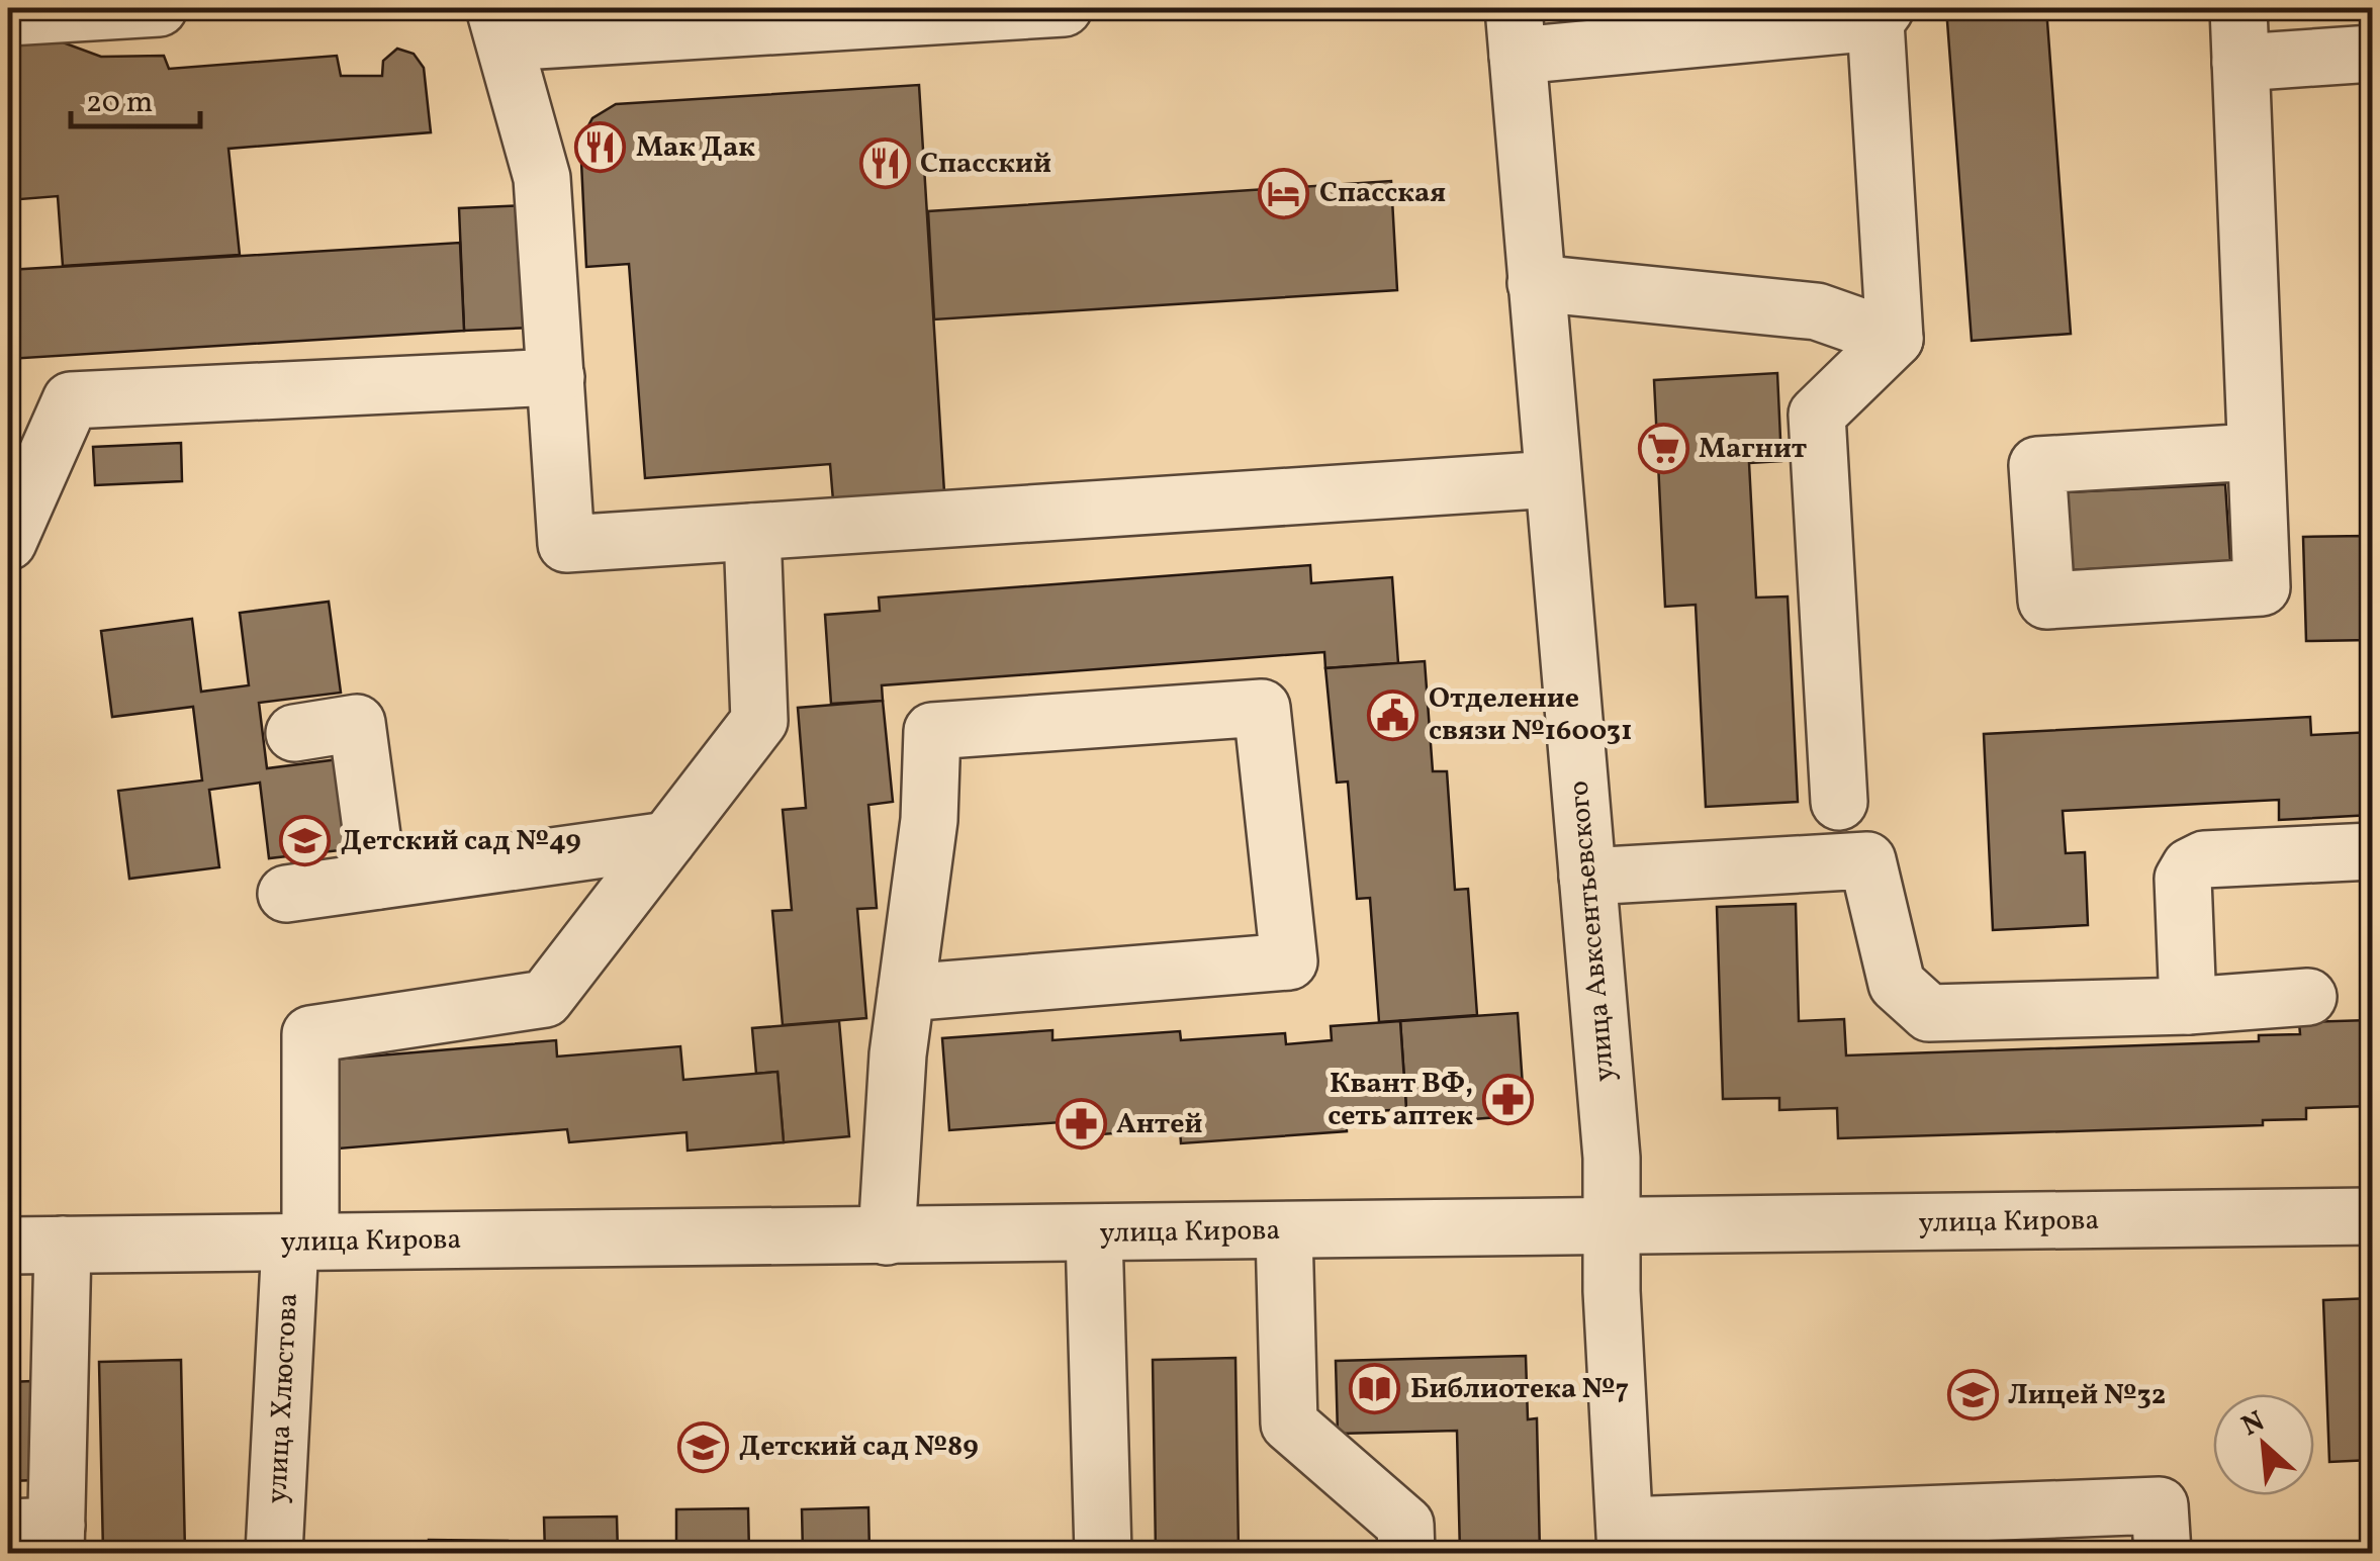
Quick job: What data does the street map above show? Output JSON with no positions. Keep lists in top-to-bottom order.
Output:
{
  "streets": {
    "street": ["улица Авксентьевского", "улица Кирова", "улица Хлюстова"]
  },
  "crossings": [
    ["улица Авксентьевского", "улица Кирова"],
    ["улица Кирова", "улица Хлюстова"]
  ],
  "places": {
    "restaurant": ["Мак Дак", "Спасский"],
    "hotel": ["Спасская"],
    "supermarket": ["Магнит"],
    "public building": ["Отделение связи №160031"],
    "school or university": ["Детский сад №49", "Лицей №32", "Детский сад №89"],
    "pharmacy": ["Квант ВФ, сеть аптек", "Антей"],
    "library": ["Библиотека №7"]
  },
  "scale_bar": "20 m",
  "north": "top left"
}
